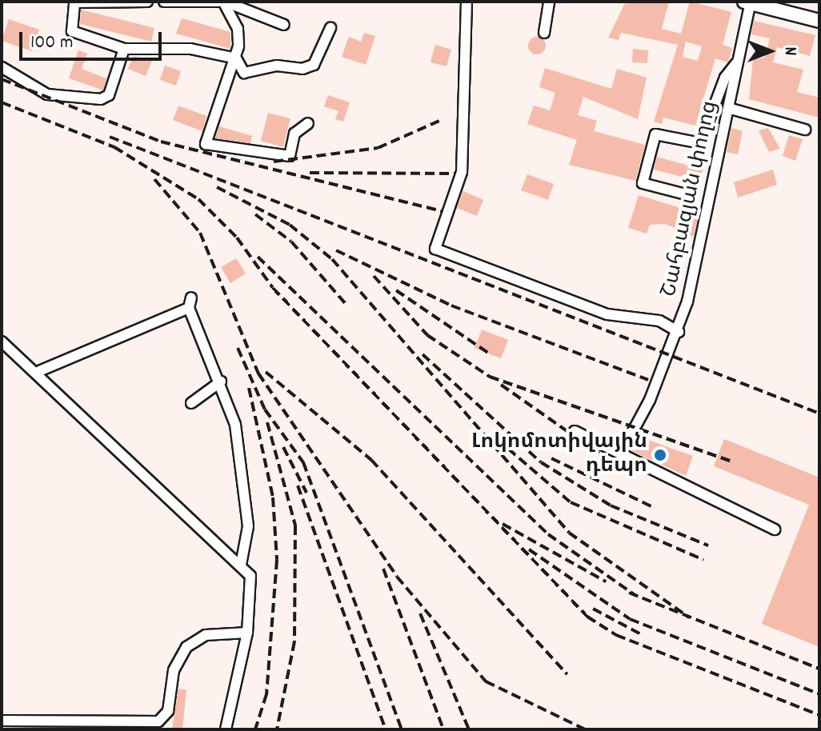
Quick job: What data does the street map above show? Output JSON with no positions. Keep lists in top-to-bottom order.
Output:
{
  "streets": {
    "street": ["Շահբազյան փողոց"]
  },
  "places": ["Լոկոմոտիվային դեպո"],
  "scale_bar": "100 m",
  "north": "right"
}
